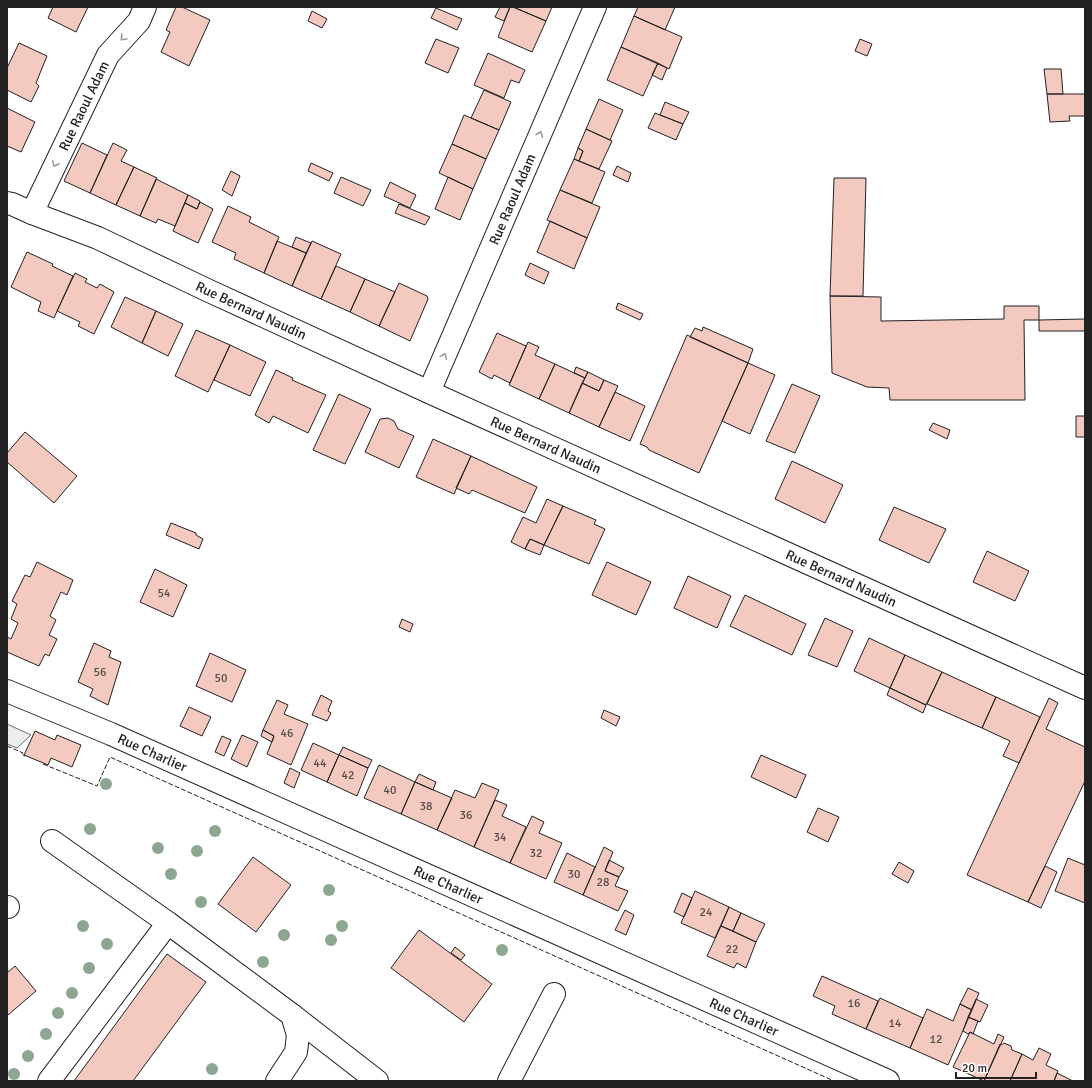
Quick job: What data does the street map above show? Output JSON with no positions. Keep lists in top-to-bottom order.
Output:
{
  "streets": {
    "street": ["Rue Raoul Adam", "Rue Bernard Naudin", "Rue Charlier"]
  },
  "crossings": [
    ["Rue Raoul Adam", "Rue Bernard Naudin"]
  ],
  "house_numbers": [
    "54",
    "56",
    "50",
    "46",
    "44",
    "42",
    "40",
    "38",
    "36",
    "34",
    "32",
    "30",
    "28",
    "24",
    "22",
    "16",
    "14",
    "12"
  ],
  "scale_bar": "20 m"
}
